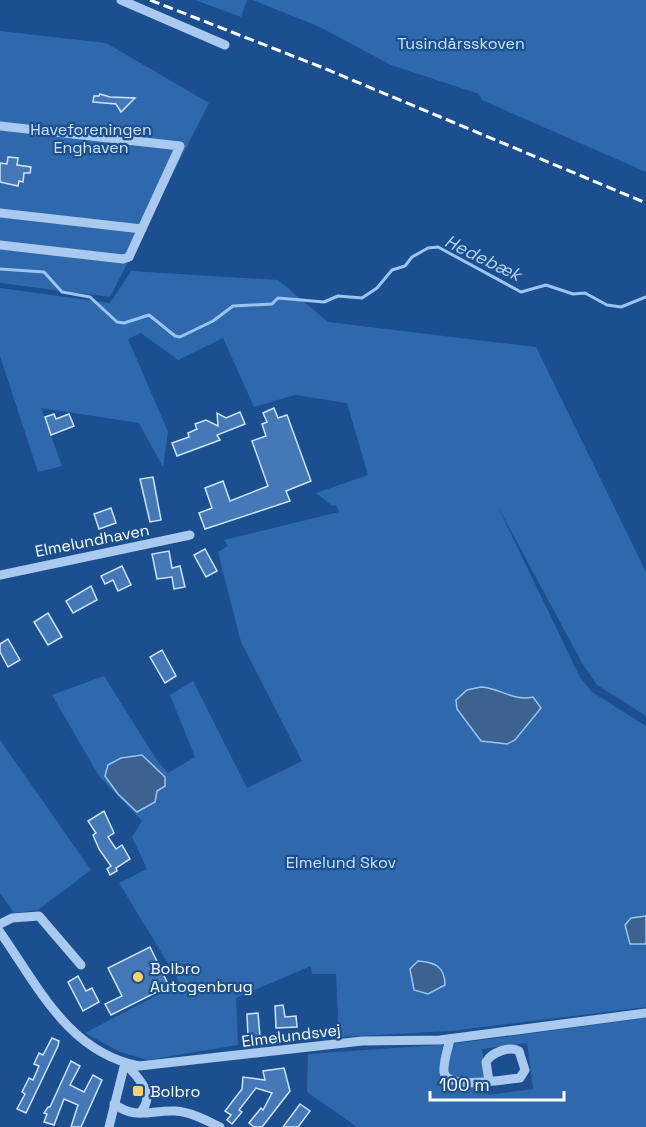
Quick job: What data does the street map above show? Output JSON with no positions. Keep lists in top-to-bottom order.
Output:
{
  "streets": {
    "street": ["Elmelundhaven", "Elmelundsvej"]
  },
  "water": ["Hedebæk"],
  "parks": ["Tusindårsskoven", "Haveforeningen Enghaven", "Elmelund Skov"],
  "places": {
    "other": ["Bolbro Autogenbrug"],
    "transit": ["Bolbro"]
  },
  "scale_bar": "100 m"
}
